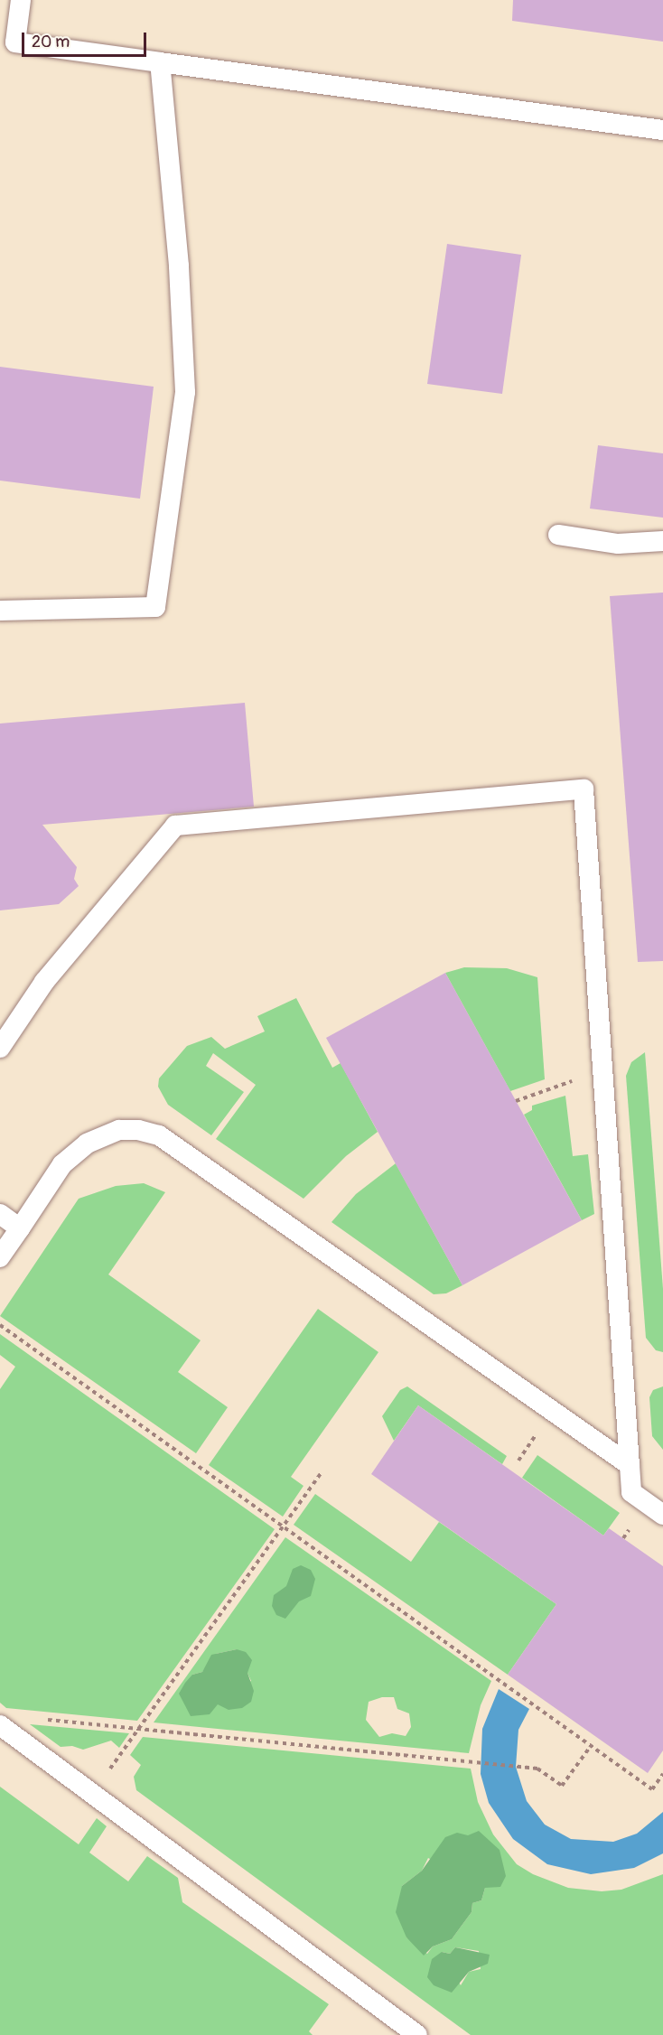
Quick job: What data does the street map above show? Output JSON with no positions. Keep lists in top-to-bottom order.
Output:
{
  "scale_bar": "20 m"
}
